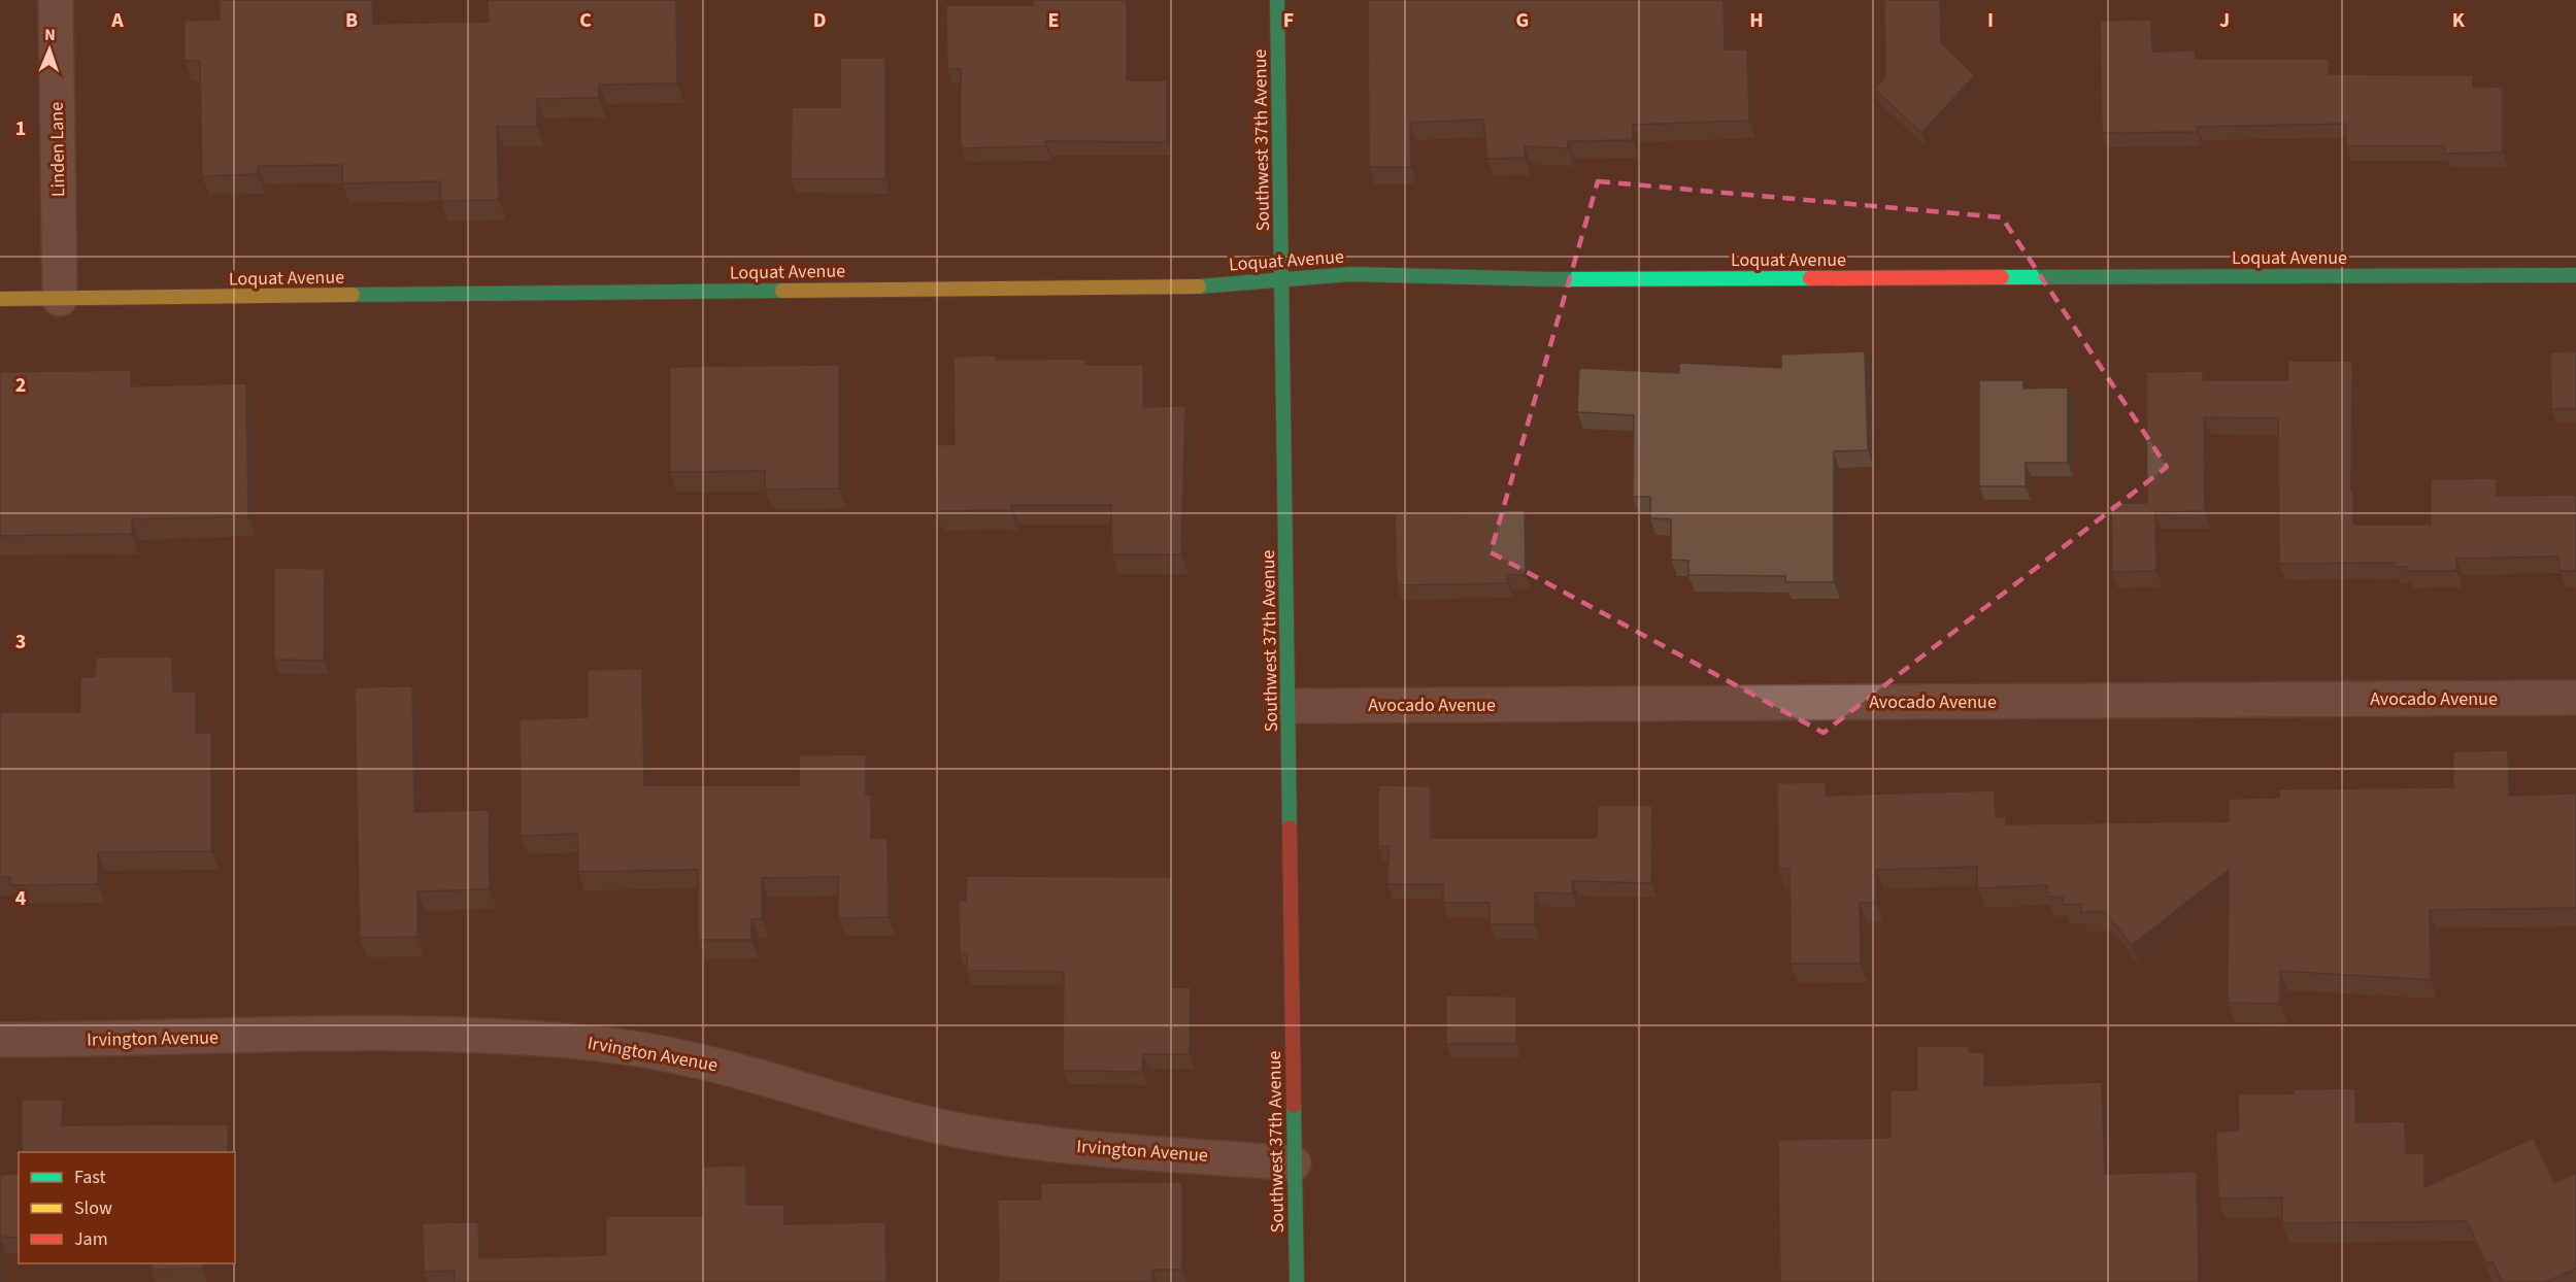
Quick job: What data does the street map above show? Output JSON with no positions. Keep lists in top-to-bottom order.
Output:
{
  "streets": {
    "street": [
      "Southwest 37th Avenue",
      "Linden Lane",
      "Loquat Avenue",
      "Avocado Avenue",
      "Irvington Avenue"
    ]
  },
  "crossings": [
    ["Southwest 37th Avenue", "Loquat Avenue"],
    ["Southwest 37th Avenue", "Avocado Avenue"],
    ["Southwest 37th Avenue", "Irvington Avenue"],
    ["Linden Lane", "Loquat Avenue"]
  ],
  "legend": ["Fast", "Slow", "Jam"],
  "north": "top",
  "grid": {
    "columns": [
      "A",
      "B",
      "C",
      "D",
      "E",
      "F",
      "G",
      "H",
      "I",
      "J",
      "K"
    ],
    "rows": [
      "1",
      "2",
      "3",
      "4"
    ]
  }
}
